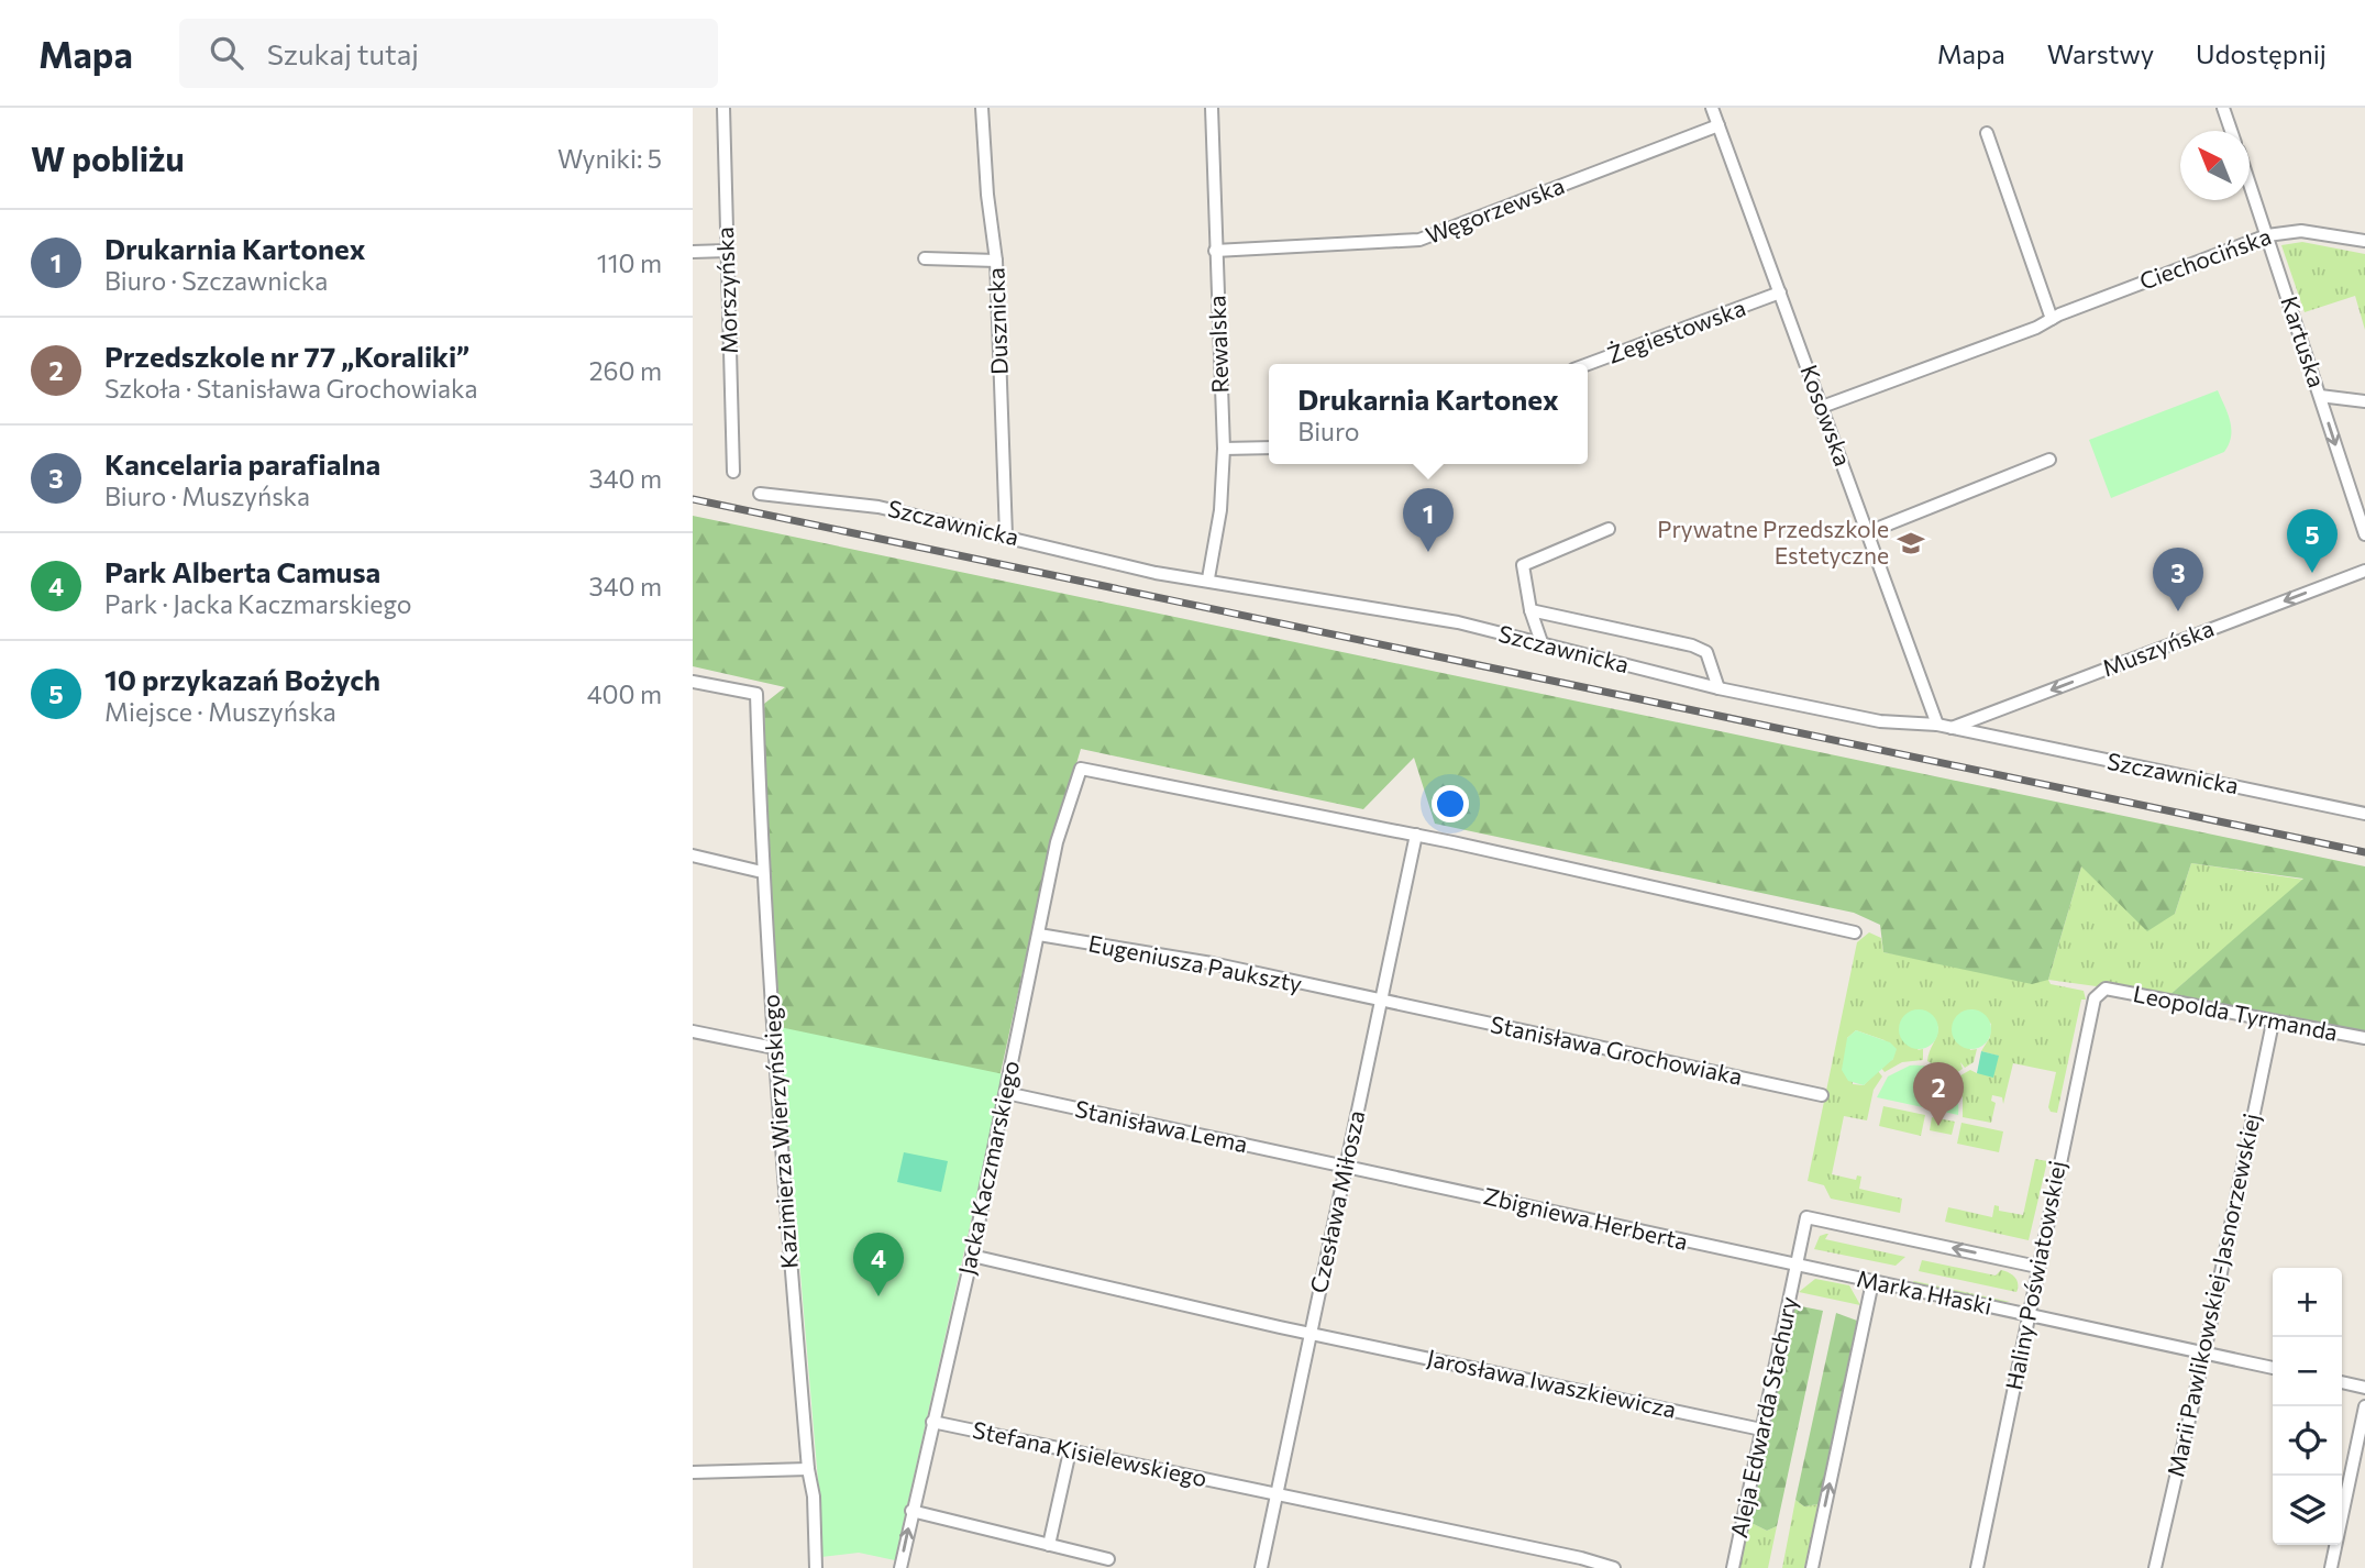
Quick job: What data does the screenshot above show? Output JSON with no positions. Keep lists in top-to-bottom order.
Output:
{
  "streets": {
    "street": [
      "Węgorzewska",
      "Ciechocińska",
      "Morszyńska",
      "Dusznicka",
      "Żegiestowska",
      "Kartuska",
      "Rewalska",
      "Kosowska",
      "Szczawnicka",
      "Muszyńska",
      "Eugeniusza Paukszty",
      "Leopolda Tyrmanda",
      "Stanisława Grochowiaka",
      "Stanisława Lema",
      "Kazimierza Wierzyńskiego",
      "Jacka Kaczmarskiego",
      "Czesława Miłosza",
      "Zbigniewa Herberta",
      "Haliny Poświatowskiej",
      "Marka Hłaski",
      "Marii Pawlikowskiej-Jasnorzewskiej",
      "Jarosława Iwaszkiewicza",
      "Aleja Edwarda Stachury",
      "Stefana Kisielewskiego"
    ]
  },
  "crossings": [
    ["Węgorzewska", "Rewalska"],
    ["Węgorzewska", "Kosowska"],
    ["Ciechocińska", "Kartuska"],
    ["Ciechocińska", "Kosowska"],
    ["Dusznicka", "Szczawnicka"],
    ["Żegiestowska", "Kosowska"],
    ["Rewalska", "Szczawnicka"],
    ["Kosowska", "Szczawnicka"],
    ["Szczawnicka", "Muszyńska"],
    ["Eugeniusza Paukszty", "Stanisława Grochowiaka"],
    ["Eugeniusza Paukszty", "Jacka Kaczmarskiego"],
    ["Eugeniusza Paukszty", "Czesława Miłosza"],
    ["Leopolda Tyrmanda", "Haliny Poświatowskiej"],
    ["Leopolda Tyrmanda", "Marii Pawlikowskiej-Jasnorzewskiej"],
    ["Stanisława Grochowiaka", "Czesława Miłosza"],
    ["Stanisława Lema", "Jacka Kaczmarskiego"],
    ["Stanisława Lema", "Czesława Miłosza"],
    ["Stanisława Lema", "Zbigniewa Herberta"],
    ["Jacka Kaczmarskiego", "Czesława Miłosza"],
    ["Jacka Kaczmarskiego", "Jarosława Iwaszkiewicza"],
    ["Jacka Kaczmarskiego", "Stefana Kisielewskiego"],
    ["Czesława Miłosza", "Zbigniewa Herberta"],
    ["Czesława Miłosza", "Jarosława Iwaszkiewicza"],
    ["Czesława Miłosza", "Stefana Kisielewskiego"],
    ["Zbigniewa Herberta", "Marka Hłaski"],
    ["Zbigniewa Herberta", "Aleja Edwarda Stachury"],
    ["Haliny Poświatowskiej", "Marka Hłaski"],
    ["Haliny Poświatowskiej", "Aleja Edwarda Stachury"],
    ["Marka Hłaski", "Marii Pawlikowskiej-Jasnorzewskiej"],
    ["Marka Hłaski", "Aleja Edwarda Stachury"],
    ["Jarosława Iwaszkiewicza", "Aleja Edwarda Stachury"]
  ],
  "one_way": ["Kartuska", "Muszyńska", "Aleja Edwarda Stachury"],
  "places": {
    "school or university": ["Prywatne Przedszkole Estetyczne"]
  },
  "north": "top left",
  "page": {
    "header": "Mapa",
    "search": "Szukaj tutaj",
    "nav": ["Mapa", "Warstwy", "Udostępnij"],
    "heading": ["W pobliżu", "Wyniki: 5"],
    "list": [
      {
        "mark": "1",
        "name": "Drukarnia Kartonex",
        "note": "Biuro · Szczawnicka",
        "value": "110 m"
      },
      {
        "mark": "2",
        "name": "Przedszkole nr 77 „Koraliki”",
        "note": "Szkoła · Stanisława Grochowiaka",
        "value": "260 m"
      },
      {
        "mark": "3",
        "name": "Kancelaria parafialna",
        "note": "Biuro · Muszyńska",
        "value": "340 m"
      },
      {
        "mark": "4",
        "name": "Park Alberta Camusa",
        "note": "Park · Jacka Kaczmarskiego",
        "value": "340 m"
      },
      {
        "mark": "5",
        "name": "10 przykazań Bożych",
        "note": "Miejsce · Muszyńska",
        "value": "400 m"
      }
    ],
    "popup": ["Drukarnia Kartonex", "Biuro"],
    "pins": [
      "1",
      "5",
      "3",
      "2",
      "4"
    ],
    "map_buttons": ["+", "−"]
  }
}
